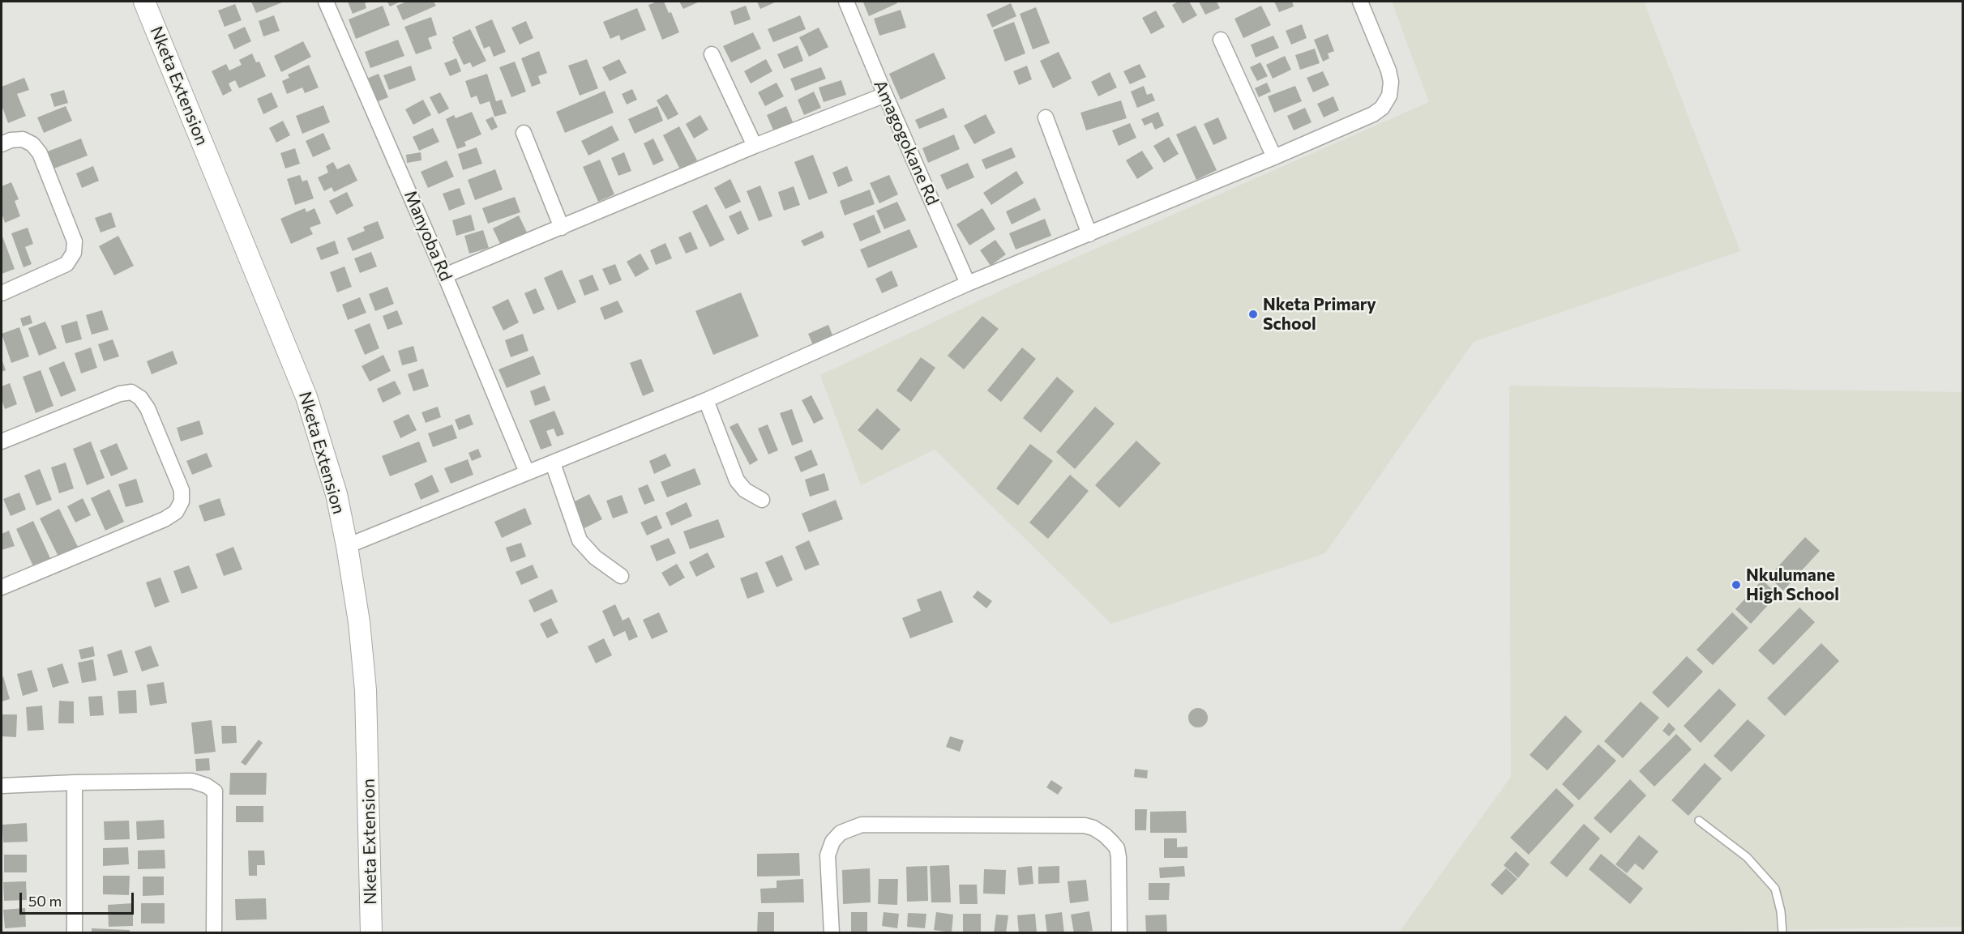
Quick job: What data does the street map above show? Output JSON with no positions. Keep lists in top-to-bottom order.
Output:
{
  "streets": {
    "street": ["Nketa Extension", "Amagogokane Rd", "Manyoba Rd"]
  },
  "places": ["Nketa Primary School", "Nkulumane High School"],
  "scale_bar": "50 m"
}
